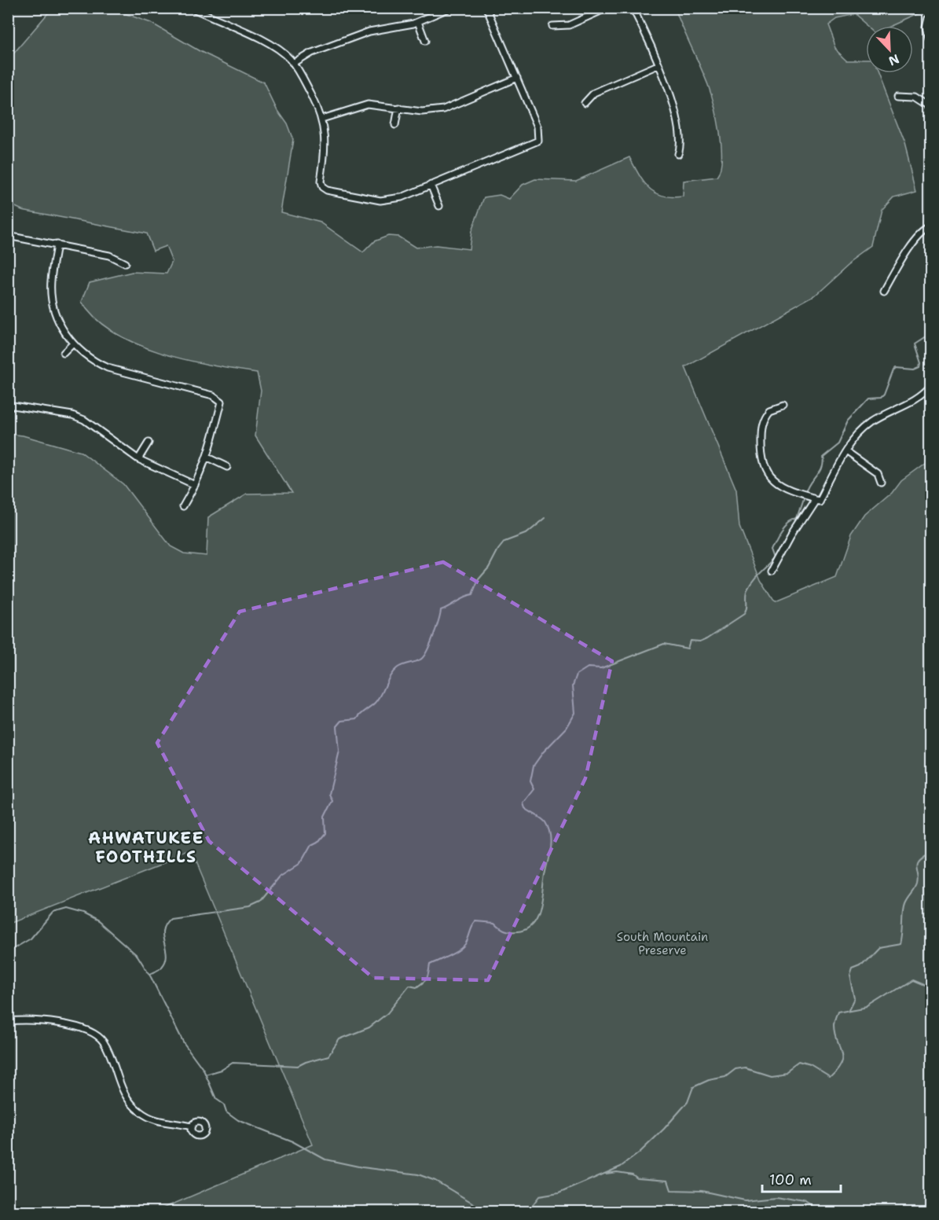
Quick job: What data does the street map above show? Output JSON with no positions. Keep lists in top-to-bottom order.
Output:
{
  "districts": ["AHWATUKEE FOOTHILLS"],
  "parks": ["South Mountain Preserve"],
  "scale_bar": "100 m",
  "north": "bottom right"
}
